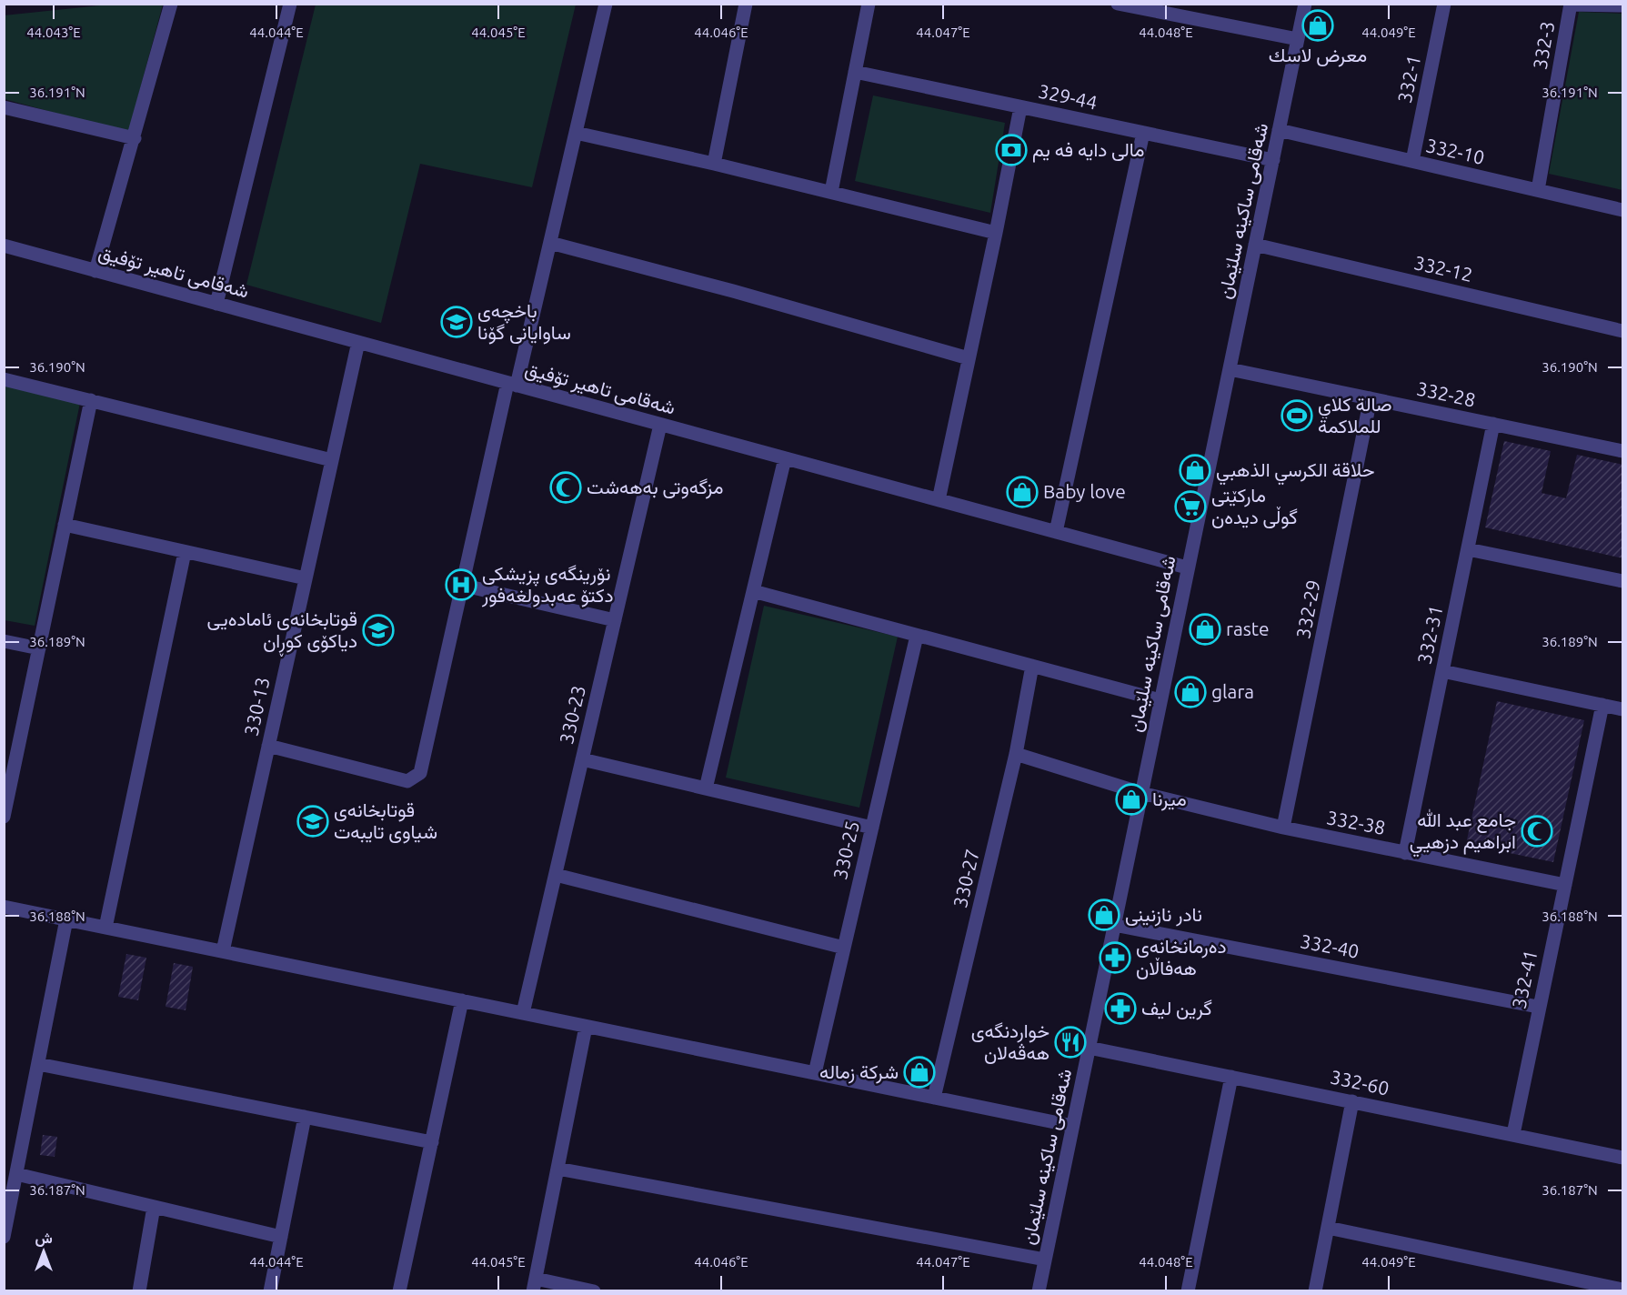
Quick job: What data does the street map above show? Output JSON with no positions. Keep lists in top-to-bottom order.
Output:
{
  "streets": {
    "street": [
      "332-3",
      "332-1",
      "329-44",
      "332-10",
      "شەقامی ساکینە سلێمان",
      "332-12",
      "شەقامی تاهیر تۆفیق",
      "332-28",
      "332-29",
      "332-31",
      "330-13",
      "330-23",
      "332-38",
      "330-25",
      "330-27",
      "332-40",
      "332-41",
      "332-60"
    ]
  },
  "crossings": [
    ["332-3", "332-10"],
    ["332-1", "332-10"],
    ["329-44", "شەقامی ساکینە سلێمان"],
    ["332-10", "شەقامی ساکینە سلێمان"],
    ["شەقامی ساکینە سلێمان", "332-12"],
    ["شەقامی ساکینە سلێمان", "شەقامی تاهیر تۆفیق"],
    ["شەقامی ساکینە سلێمان", "332-28"],
    ["شەقامی ساکینە سلێمان", "332-38"],
    ["شەقامی ساکینە سلێمان", "332-40"],
    ["شەقامی ساکینە سلێمان", "332-60"],
    ["شەقامی تاهیر تۆفیق", "330-13"],
    ["شەقامی تاهیر تۆفیق", "330-23"],
    ["332-28", "332-29"],
    ["332-28", "332-31"],
    ["332-29", "332-38"],
    ["332-31", "332-38"],
    ["332-38", "330-27"],
    ["332-38", "332-41"],
    ["332-40", "332-41"],
    ["332-41", "332-60"]
  ],
  "places": {
    "shop": [
      "معرض لاسك",
      "حلاقة الكرسي الذهبي",
      "Baby love",
      "raste",
      "glara",
      "ميرنا",
      "نادر نازنینی",
      "شركة زماله"
    ],
    "bank": ["مالى دايه فه يم"],
    "school or university": ["باخچەی ساوایانی گۆنا", "قوتابخانەی ئامادەیی دیاکۆی کوڕان", "قوتابخانەی شیاوی تایبەت"],
    "sports": ["صالة كلاي للملاكمة"],
    "mosque": ["مزگەوتی بەهەشت", "جامع عبد الله ابراهيم دزهيي"],
    "supermarket": ["مارکێتی گوڵی دیدەن"],
    "hospital": ["نۆرینگەی پزیشکی دکتۆ عەبدولغەفور"],
    "pharmacy": ["دەرمانخانەی هەفاڵان", "گرین لیف"],
    "restaurant": ["خواردنگەی هەڤەلان"]
  },
  "north": "top",
  "coordinates": [
    "44.043°E",
    "44.044°E",
    "44.045°E",
    "44.046°E",
    "44.047°E",
    "44.048°E",
    "44.049°E",
    "36.191°N",
    "36.190°N",
    "36.189°N",
    "36.188°N",
    "36.187°N"
  ]
}
